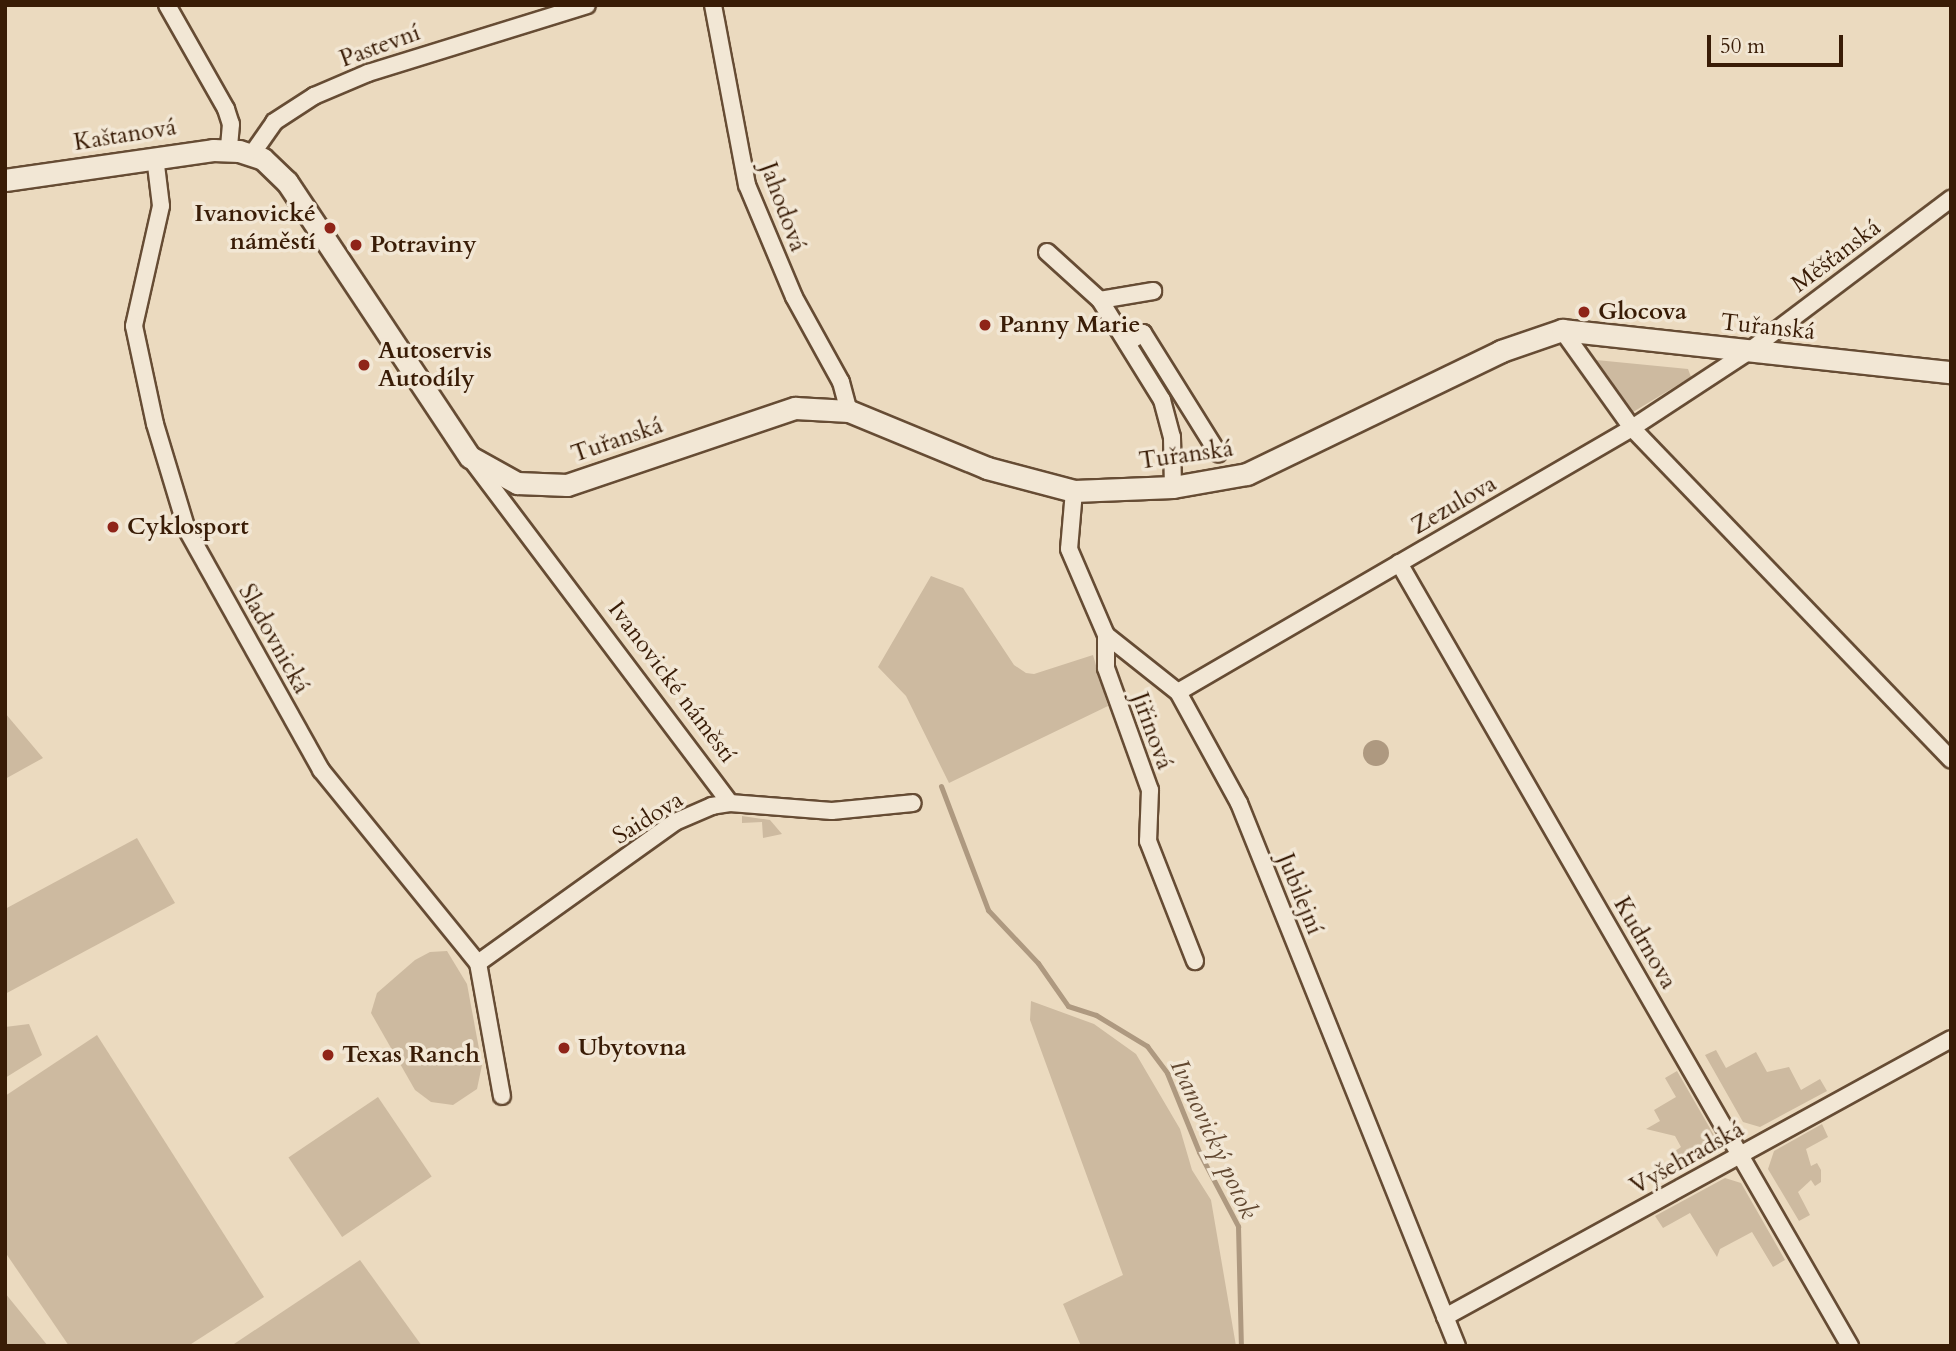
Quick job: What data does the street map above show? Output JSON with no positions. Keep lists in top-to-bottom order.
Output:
{
  "streets": {
    "main road": ["Kaštanová", "Tuřanská", "Ivanovické náměstí"],
    "street": [
      "Pastevní",
      "Jahodová",
      "Měšťanská",
      "Zezulova",
      "Sladovnická",
      "Jiřinová",
      "Saidova",
      "Jubilejní",
      "Kudrnova",
      "Vyšehradská"
    ]
  },
  "crossings": [
    ["Pastevní", "Kaštanová"],
    ["Pastevní", "Ivanovické náměstí"],
    ["Kaštanová", "Sladovnická"],
    ["Kaštanová", "Ivanovické náměstí"],
    ["Jahodová", "Tuřanská"],
    ["Měšťanská", "Tuřanská"],
    ["Měšťanská", "Zezulova"],
    ["Tuřanská", "Zezulova"],
    ["Tuřanská", "Ivanovické náměstí"],
    ["Tuřanská", "Jubilejní"],
    ["Zezulova", "Jubilejní"],
    ["Zezulova", "Kudrnova"],
    ["Sladovnická", "Saidova"],
    ["Ivanovické náměstí", "Saidova"],
    ["Jiřinová", "Jubilejní"],
    ["Jubilejní", "Vyšehradská"],
    ["Kudrnova", "Vyšehradská"]
  ],
  "water": ["Ivanovický potok"],
  "places": [
    "Ivanovické náměstí",
    "Potraviny",
    "Glocova",
    "Panny Marie",
    "Autoservis Autodíly",
    "Cyklosport",
    "Ubytovna",
    "Texas Ranch"
  ],
  "scale_bar": "50 m"
}
